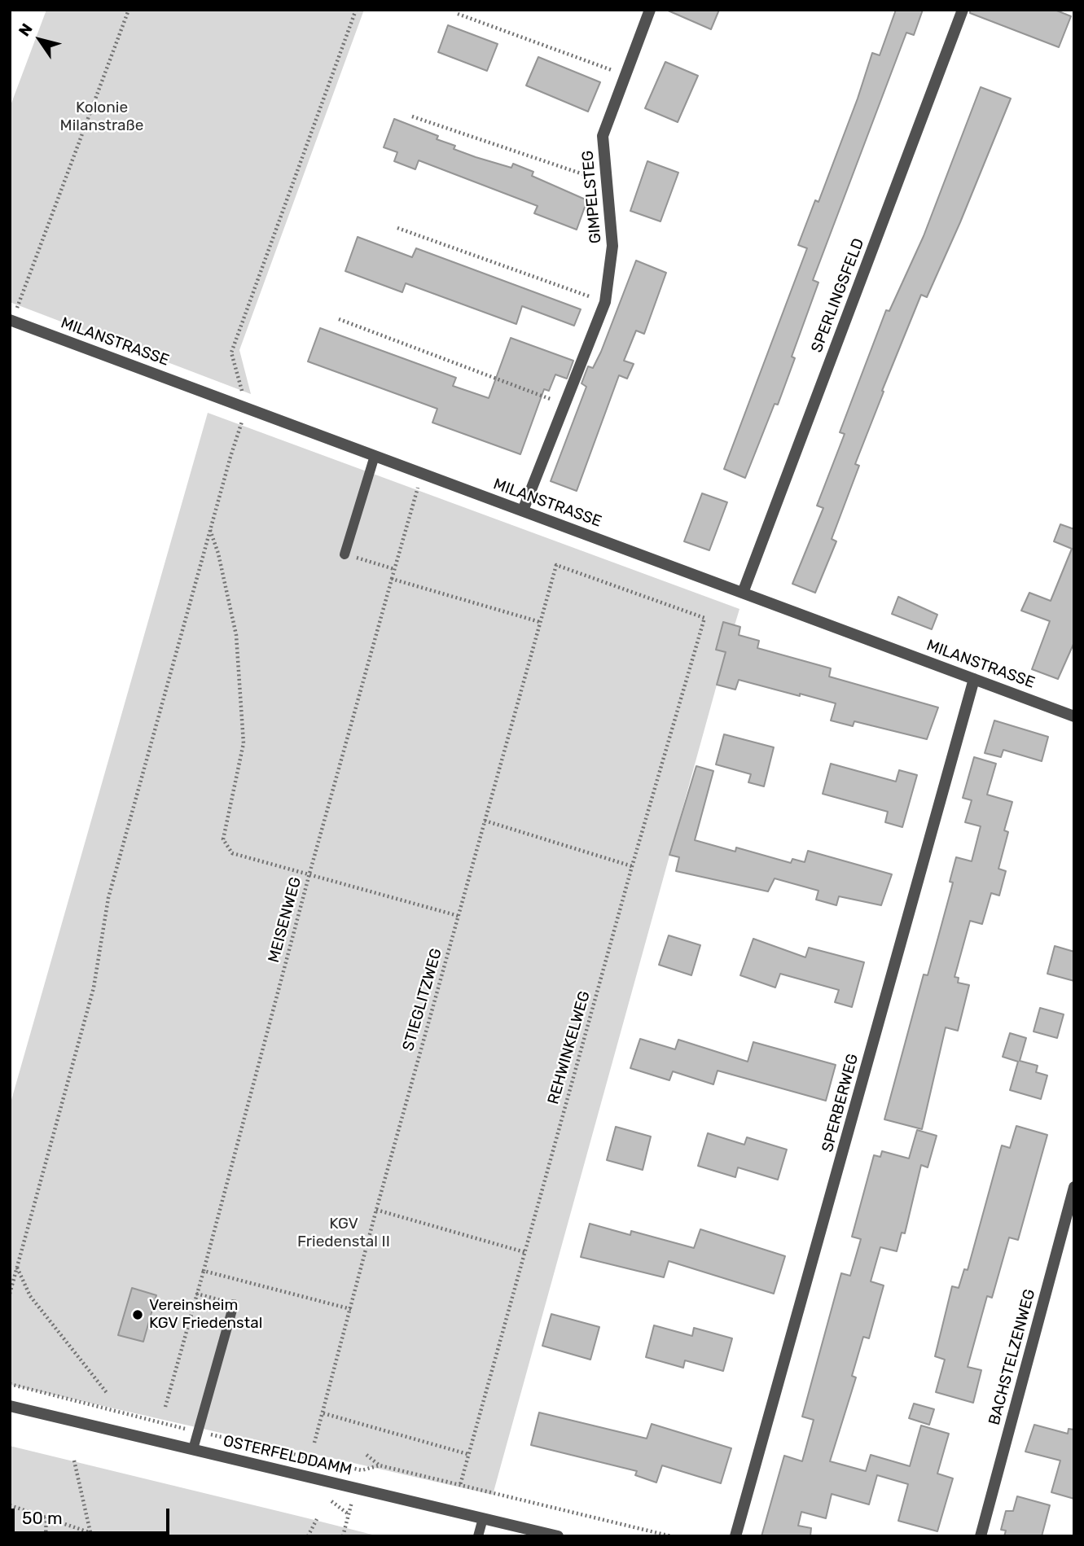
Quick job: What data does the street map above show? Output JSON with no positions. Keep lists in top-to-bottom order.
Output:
{
  "streets": {
    "street": [
      "GIMPELSTEG",
      "SPERLINGSFELD",
      "MILANSTRASSE",
      "SPERBERWEG",
      "BACHSTELZENWEG",
      "OSTERFELDDAMM"
    ],
    "path": ["MEISENWEG", "STIEGLITZWEG", "REHWINKELWEG"]
  },
  "crossings": [
    ["GIMPELSTEG", "MILANSTRASSE"],
    ["SPERLINGSFELD", "MILANSTRASSE"],
    ["MILANSTRASSE", "MEISENWEG"],
    ["MILANSTRASSE", "SPERBERWEG"],
    ["STIEGLITZWEG", "REHWINKELWEG"]
  ],
  "parks": ["Kolonie Milanstraße", "KGV Friedenstal II"],
  "places": ["Vereinsheim KGV Friedenstal"],
  "scale_bar": "50 m",
  "north": "top left"
}
